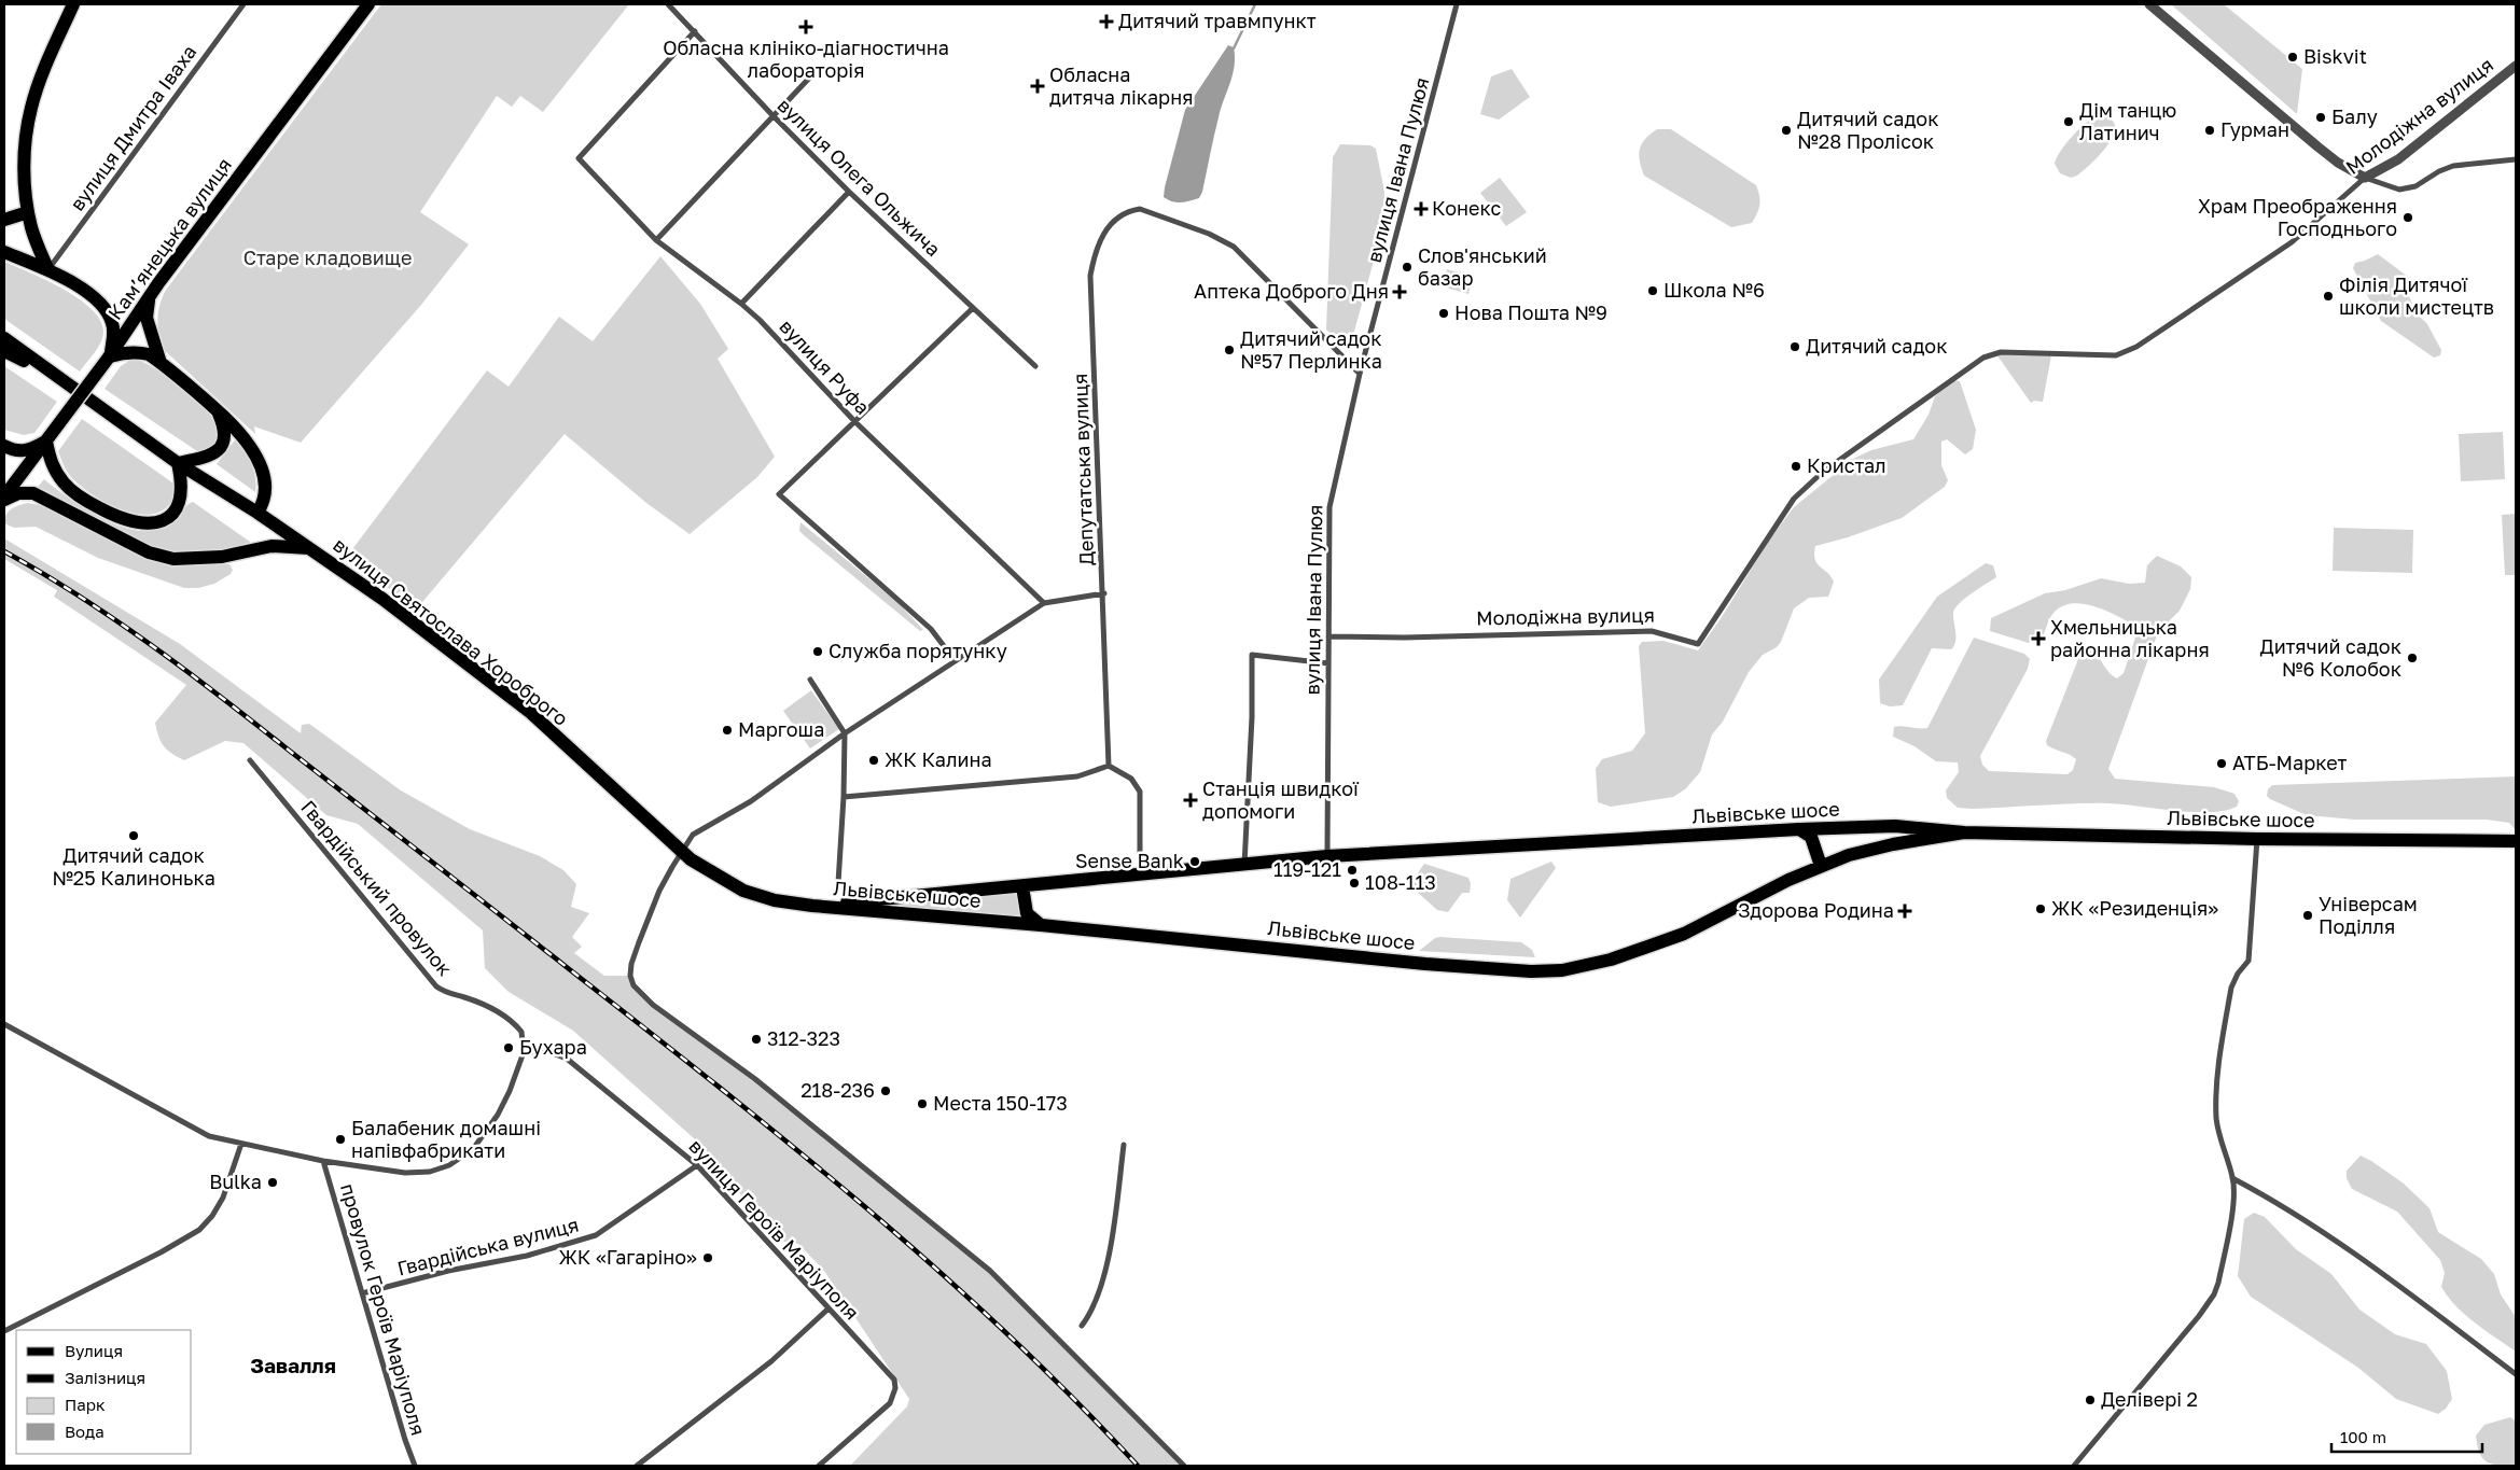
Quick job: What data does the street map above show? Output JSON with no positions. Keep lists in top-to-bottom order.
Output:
{
  "streets": {
    "main road": ["Камʼянецька вулиця", "вулиця Святослава Хороброго", "Львівське шосе"],
    "street": [
      "Молодіжна вулиця",
      "вулиця Дмитра Іваха",
      "вулиця Івана Пулюя",
      "вулиця Олега Ольжича",
      "вулиця Руфа",
      "Депутатська вулиця",
      "Гвардійський провулок",
      "вулиця Героїв Маріуполя",
      "Гвардійська вулиця",
      "провулок Героїв Маріуполя"
    ]
  },
  "crossings": [
    ["Молодіжна вулиця", "вулиця Івана Пулюя"],
    ["вулиця Івана Пулюя", "Депутатська вулиця"],
    ["вулиця Івана Пулюя", "Львівське шосе"],
    ["вулиця Олега Ольжича", "вулиця Руфа"],
    ["вулиця Святослава Хороброго", "Львівське шосе"],
    ["Гвардійський провулок", "вулиця Героїв Маріуполя"],
    ["вулиця Героїв Маріуполя", "Гвардійська вулиця"],
    ["Гвардійська вулиця", "провулок Героїв Маріуполя"]
  ],
  "districts": ["Завалля"],
  "parks": ["Старе кладовище"],
  "places": {
    "health": [
      "Дитячий травмпункт",
      "Обласна клініко-діагностична лабораторія",
      "Обласна дитяча лікарня",
      "Конекс",
      "Аптека Доброго Дня",
      "Хмельницька районна лікарня",
      "Станція швидкої допомоги",
      "Здорова Родина"
    ],
    "other": [
      "Biskvit",
      "Балу",
      "Дім танцю Латинич",
      "Дитячий садок №28 Пролісок",
      "Гурман",
      "Храм Преображення Господнього",
      "Слов'янський базар",
      "Школа №6",
      "Філія Дитячої школи мистецтв",
      "Нова Пошта №9",
      "Дитячий садок",
      "Дитячий садок №57 Перлинка",
      "Кристал",
      "Служба порятунку",
      "Дитячий садок №6 Колобок",
      "Маргоша",
      "ЖК Калина",
      "АТБ-Маркет",
      "Дитячий садок №25 Калинонька",
      "Sense Bank",
      "119-121",
      "108-113",
      "ЖК «Резиденція»",
      "Універсам Поділля",
      "312-323",
      "Бухара",
      "218-236",
      "Места 150-173",
      "Балабеник домашні напівфабрикати",
      "Bulka",
      "ЖК «Гагаріно»",
      "Делівері 2"
    ]
  },
  "legend": [
    "Вулиця",
    "Залізниця",
    "Парк",
    "Вода"
  ],
  "scale_bar": "100 m"
}
